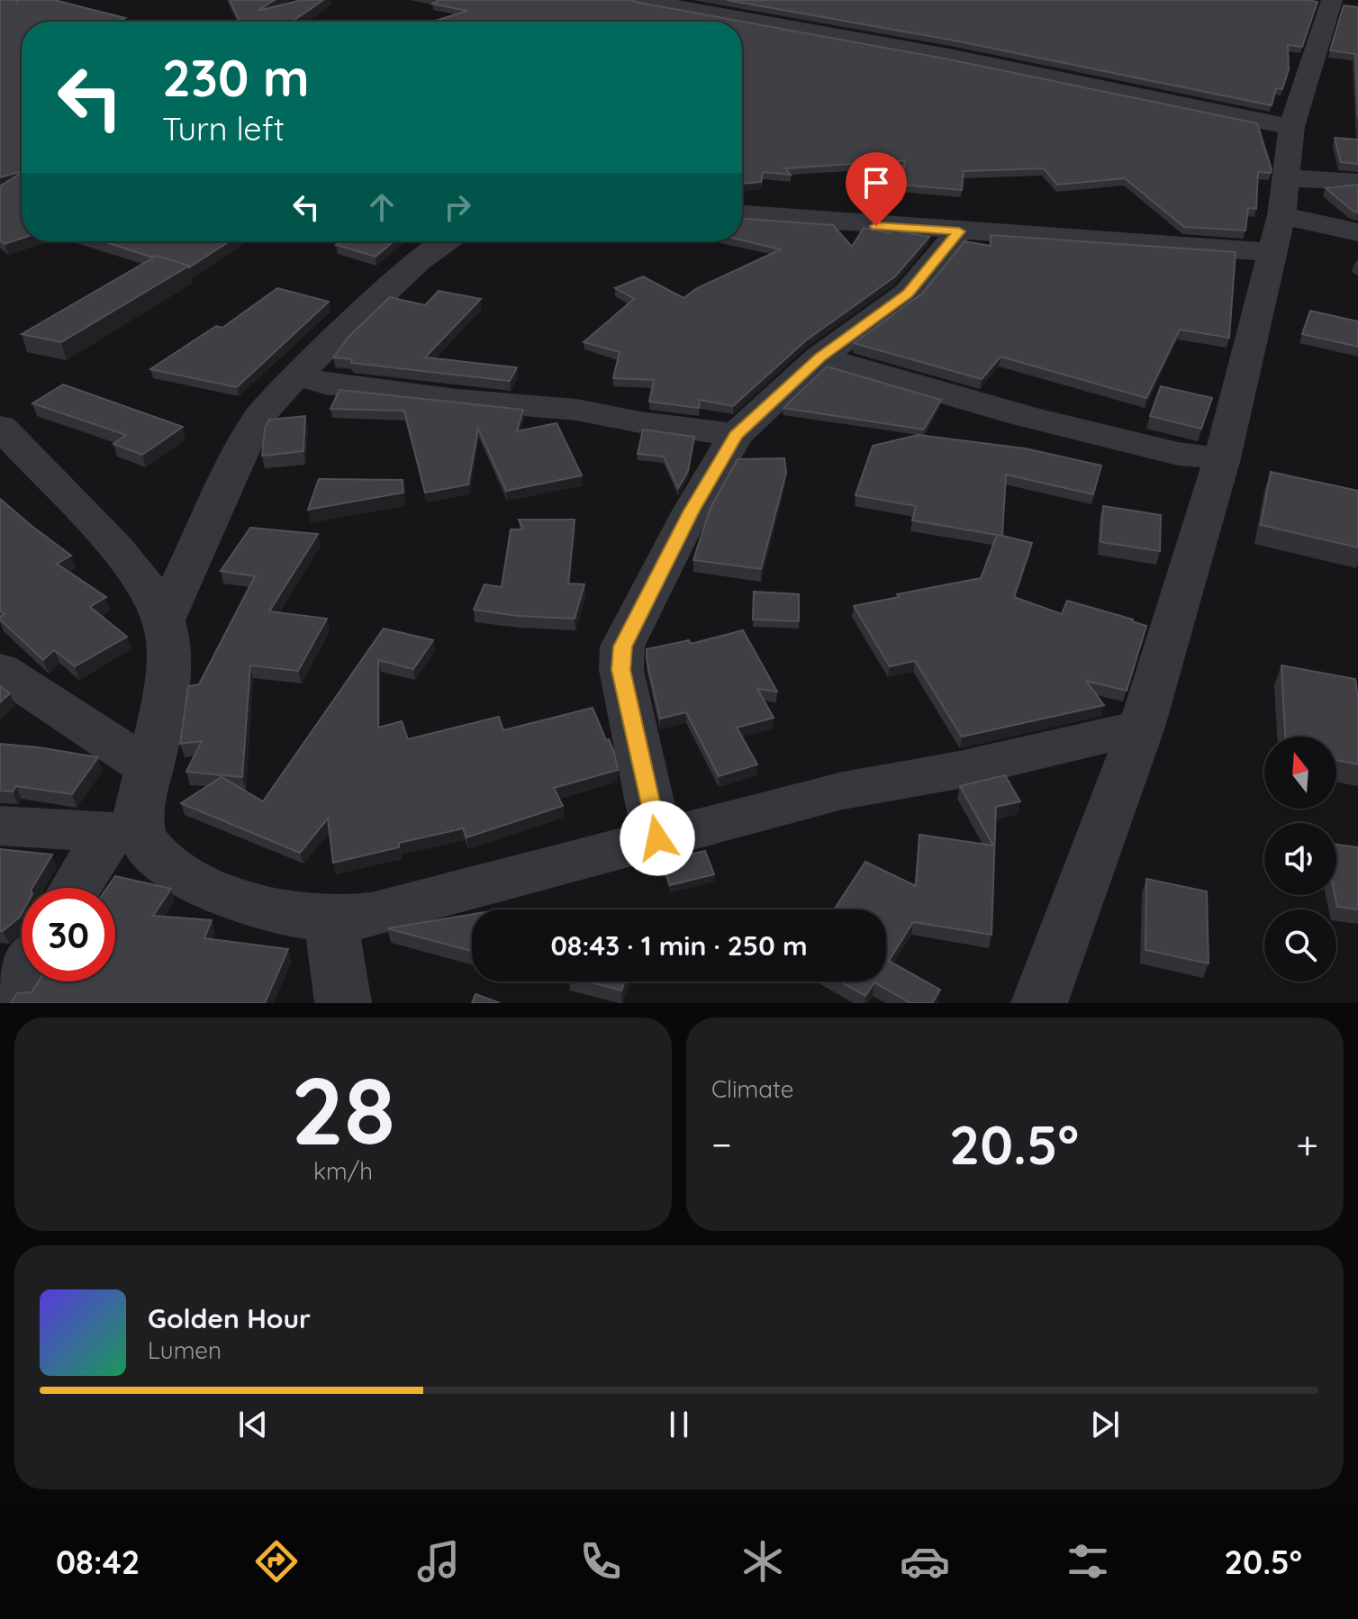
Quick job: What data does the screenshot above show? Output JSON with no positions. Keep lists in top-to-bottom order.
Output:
{
  "north": "top",
  "page": {
    "turn": ["230 m", "Turn left"],
    "limit": "30",
    "trip": "08:43 · 1 min · 250 m",
    "tile": [
      ["28", "km/h"],
      "Climate"
    ],
    "heat": ["−", "20.5°", "+"],
    "song": ["Golden Hour", "Lumen"],
    "tabs": ["08:42", "20.5°"]
  }
}
